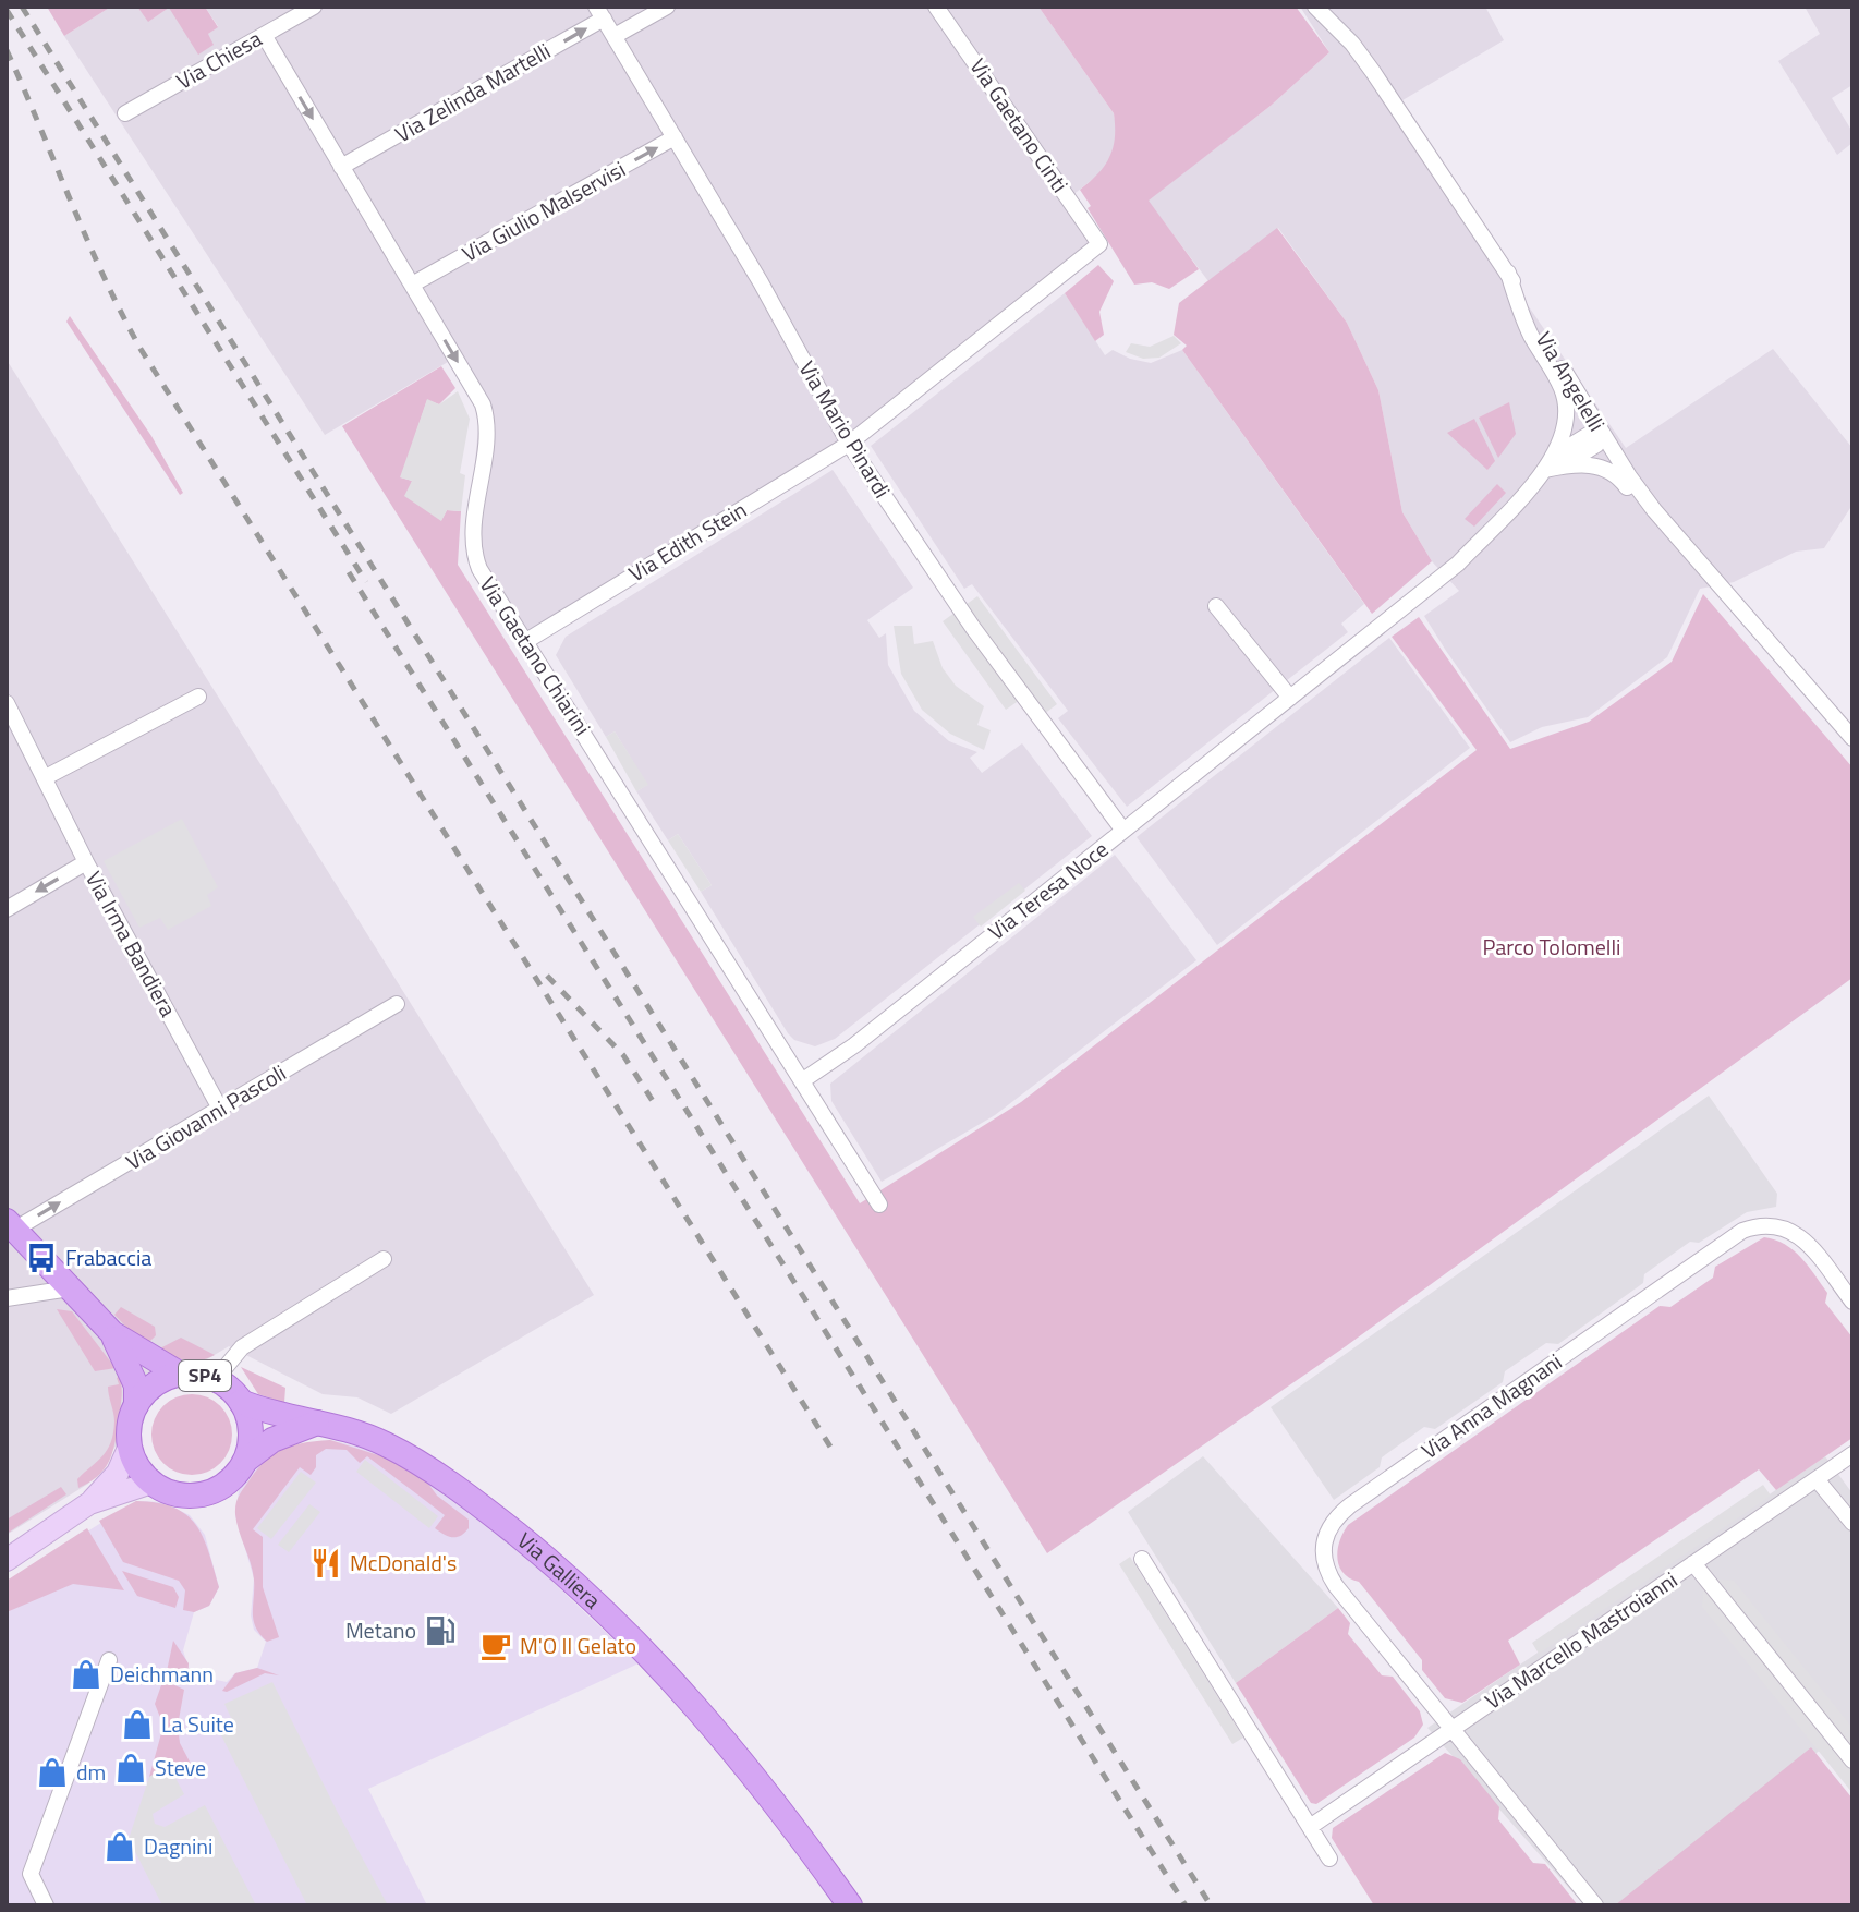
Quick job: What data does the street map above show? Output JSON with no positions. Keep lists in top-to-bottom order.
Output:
{
  "streets": {
    "main road": ["SP4", "Via Galliera"],
    "street": [
      "Via Chiesa",
      "Via Zelinda Martelli",
      "Via Gaetano Cinti",
      "Via Giulio Malservisi",
      "Via Angelelli",
      "Via Mario Pinardi",
      "Via Edith Stein",
      "Via Gaetano Chiarini",
      "Via Teresa Noce",
      "Via Irma Bandiera",
      "Via Giovanni Pascoli",
      "Via Anna Magnani",
      "Via Marcello Mastroianni"
    ]
  },
  "crossings": [
    ["Via Chiesa", "Via Gaetano Chiarini"],
    ["Via Zelinda Martelli", "Via Mario Pinardi"],
    ["Via Zelinda Martelli", "Via Gaetano Chiarini"],
    ["Via Gaetano Cinti", "Via Mario Pinardi"],
    ["Via Gaetano Cinti", "Via Edith Stein"],
    ["Via Giulio Malservisi", "Via Mario Pinardi"],
    ["Via Giulio Malservisi", "Via Gaetano Chiarini"],
    ["Via Angelelli", "Via Teresa Noce"],
    ["Via Mario Pinardi", "Via Edith Stein"],
    ["Via Mario Pinardi", "Via Teresa Noce"],
    ["Via Edith Stein", "Via Gaetano Chiarini"],
    ["Via Gaetano Chiarini", "Via Teresa Noce"],
    ["Via Irma Bandiera", "Via Giovanni Pascoli"],
    ["SP4", "Via Galliera"],
    ["Via Anna Magnani", "Via Marcello Mastroianni"]
  ],
  "one_way": [
    "Via Zelinda Martelli",
    "Via Giulio Malservisi",
    "Via Gaetano Chiarini",
    "Via Giovanni Pascoli"
  ],
  "parks": ["Parco Tolomelli"],
  "places": {
    "bus stop": ["Frabaccia"],
    "restaurant": ["McDonald's"],
    "fuel station": ["Metano"],
    "cafe": ["M'O Il Gelato"],
    "shop": [
      "Deichmann",
      "La Suite",
      "Steve",
      "dm",
      "Dagnini"
    ]
  }
}
